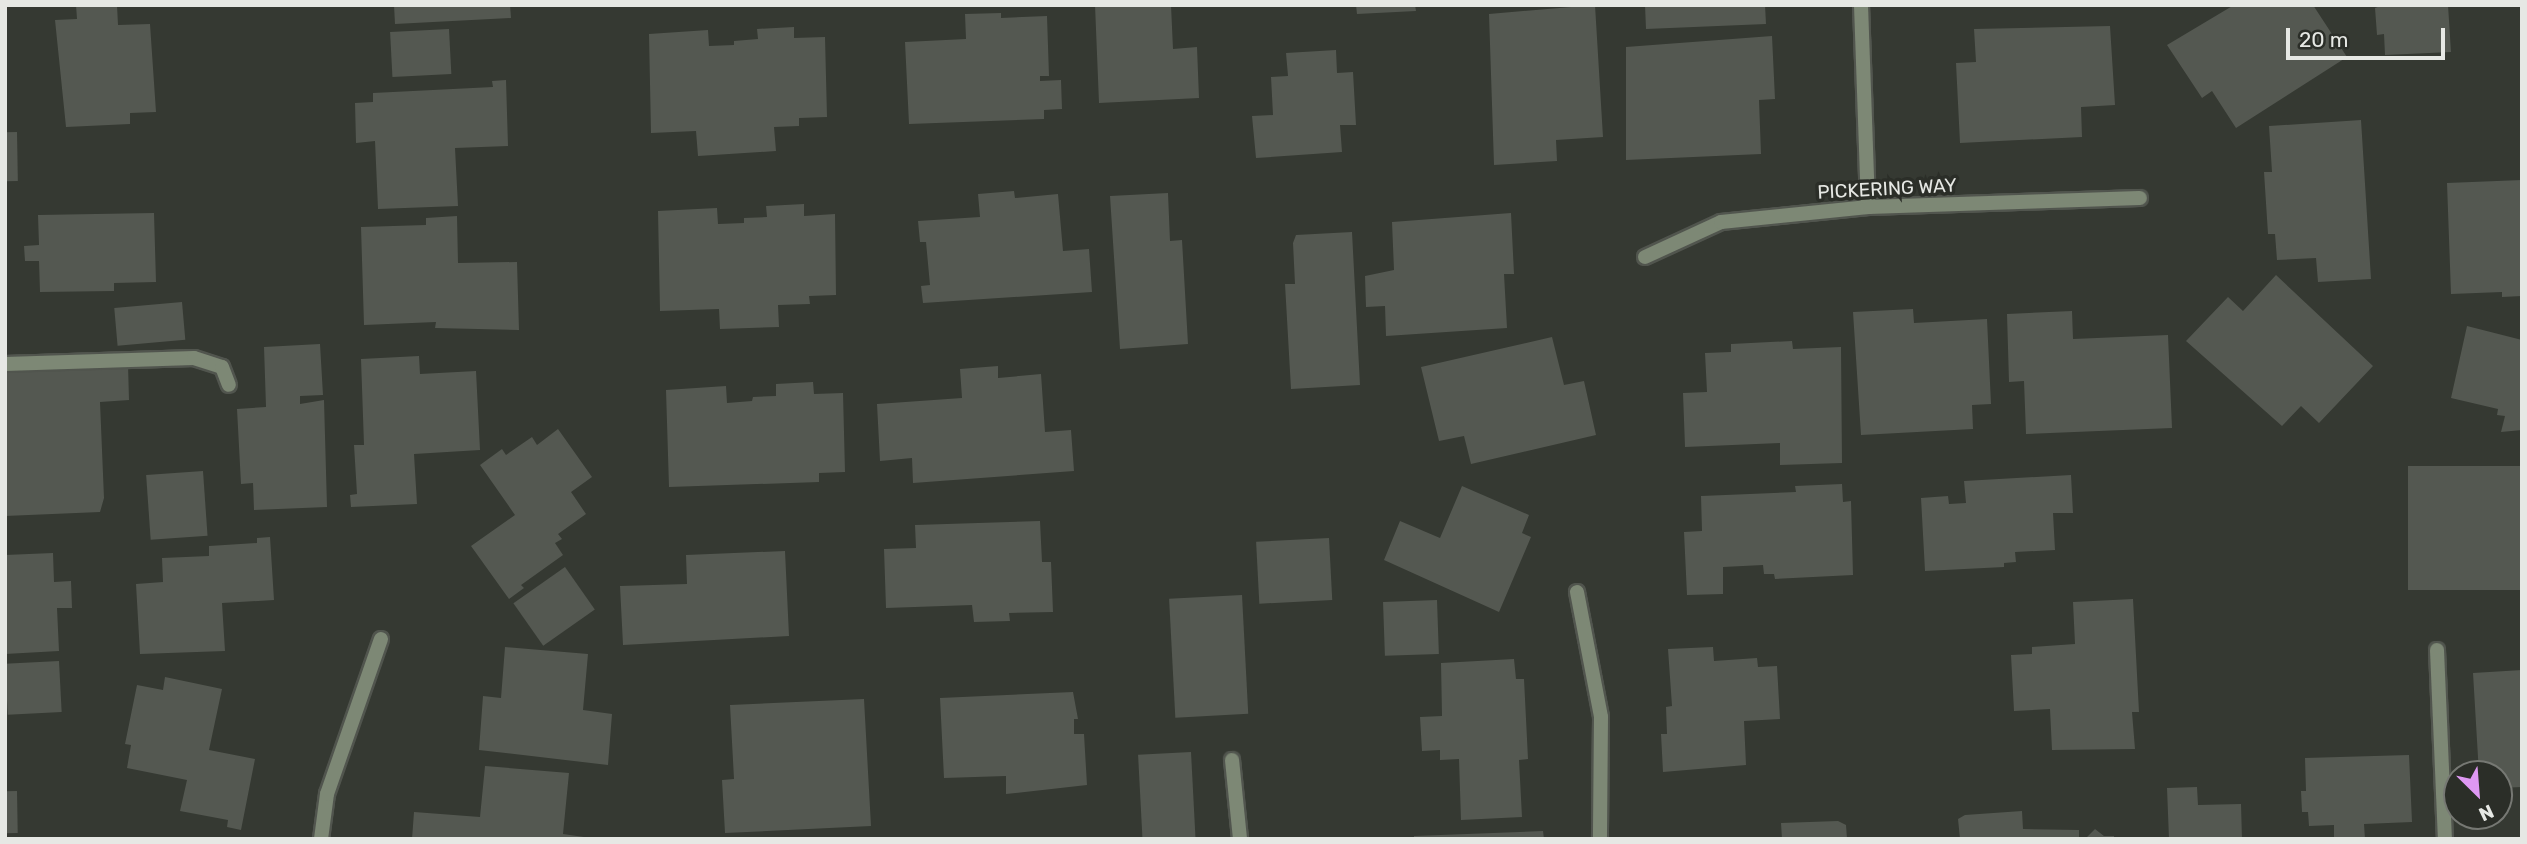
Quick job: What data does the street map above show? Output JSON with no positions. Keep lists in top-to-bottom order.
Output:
{
  "streets": {
    "street": ["PICKERING WAY"]
  },
  "scale_bar": "20 m",
  "north": "bottom right"
}
